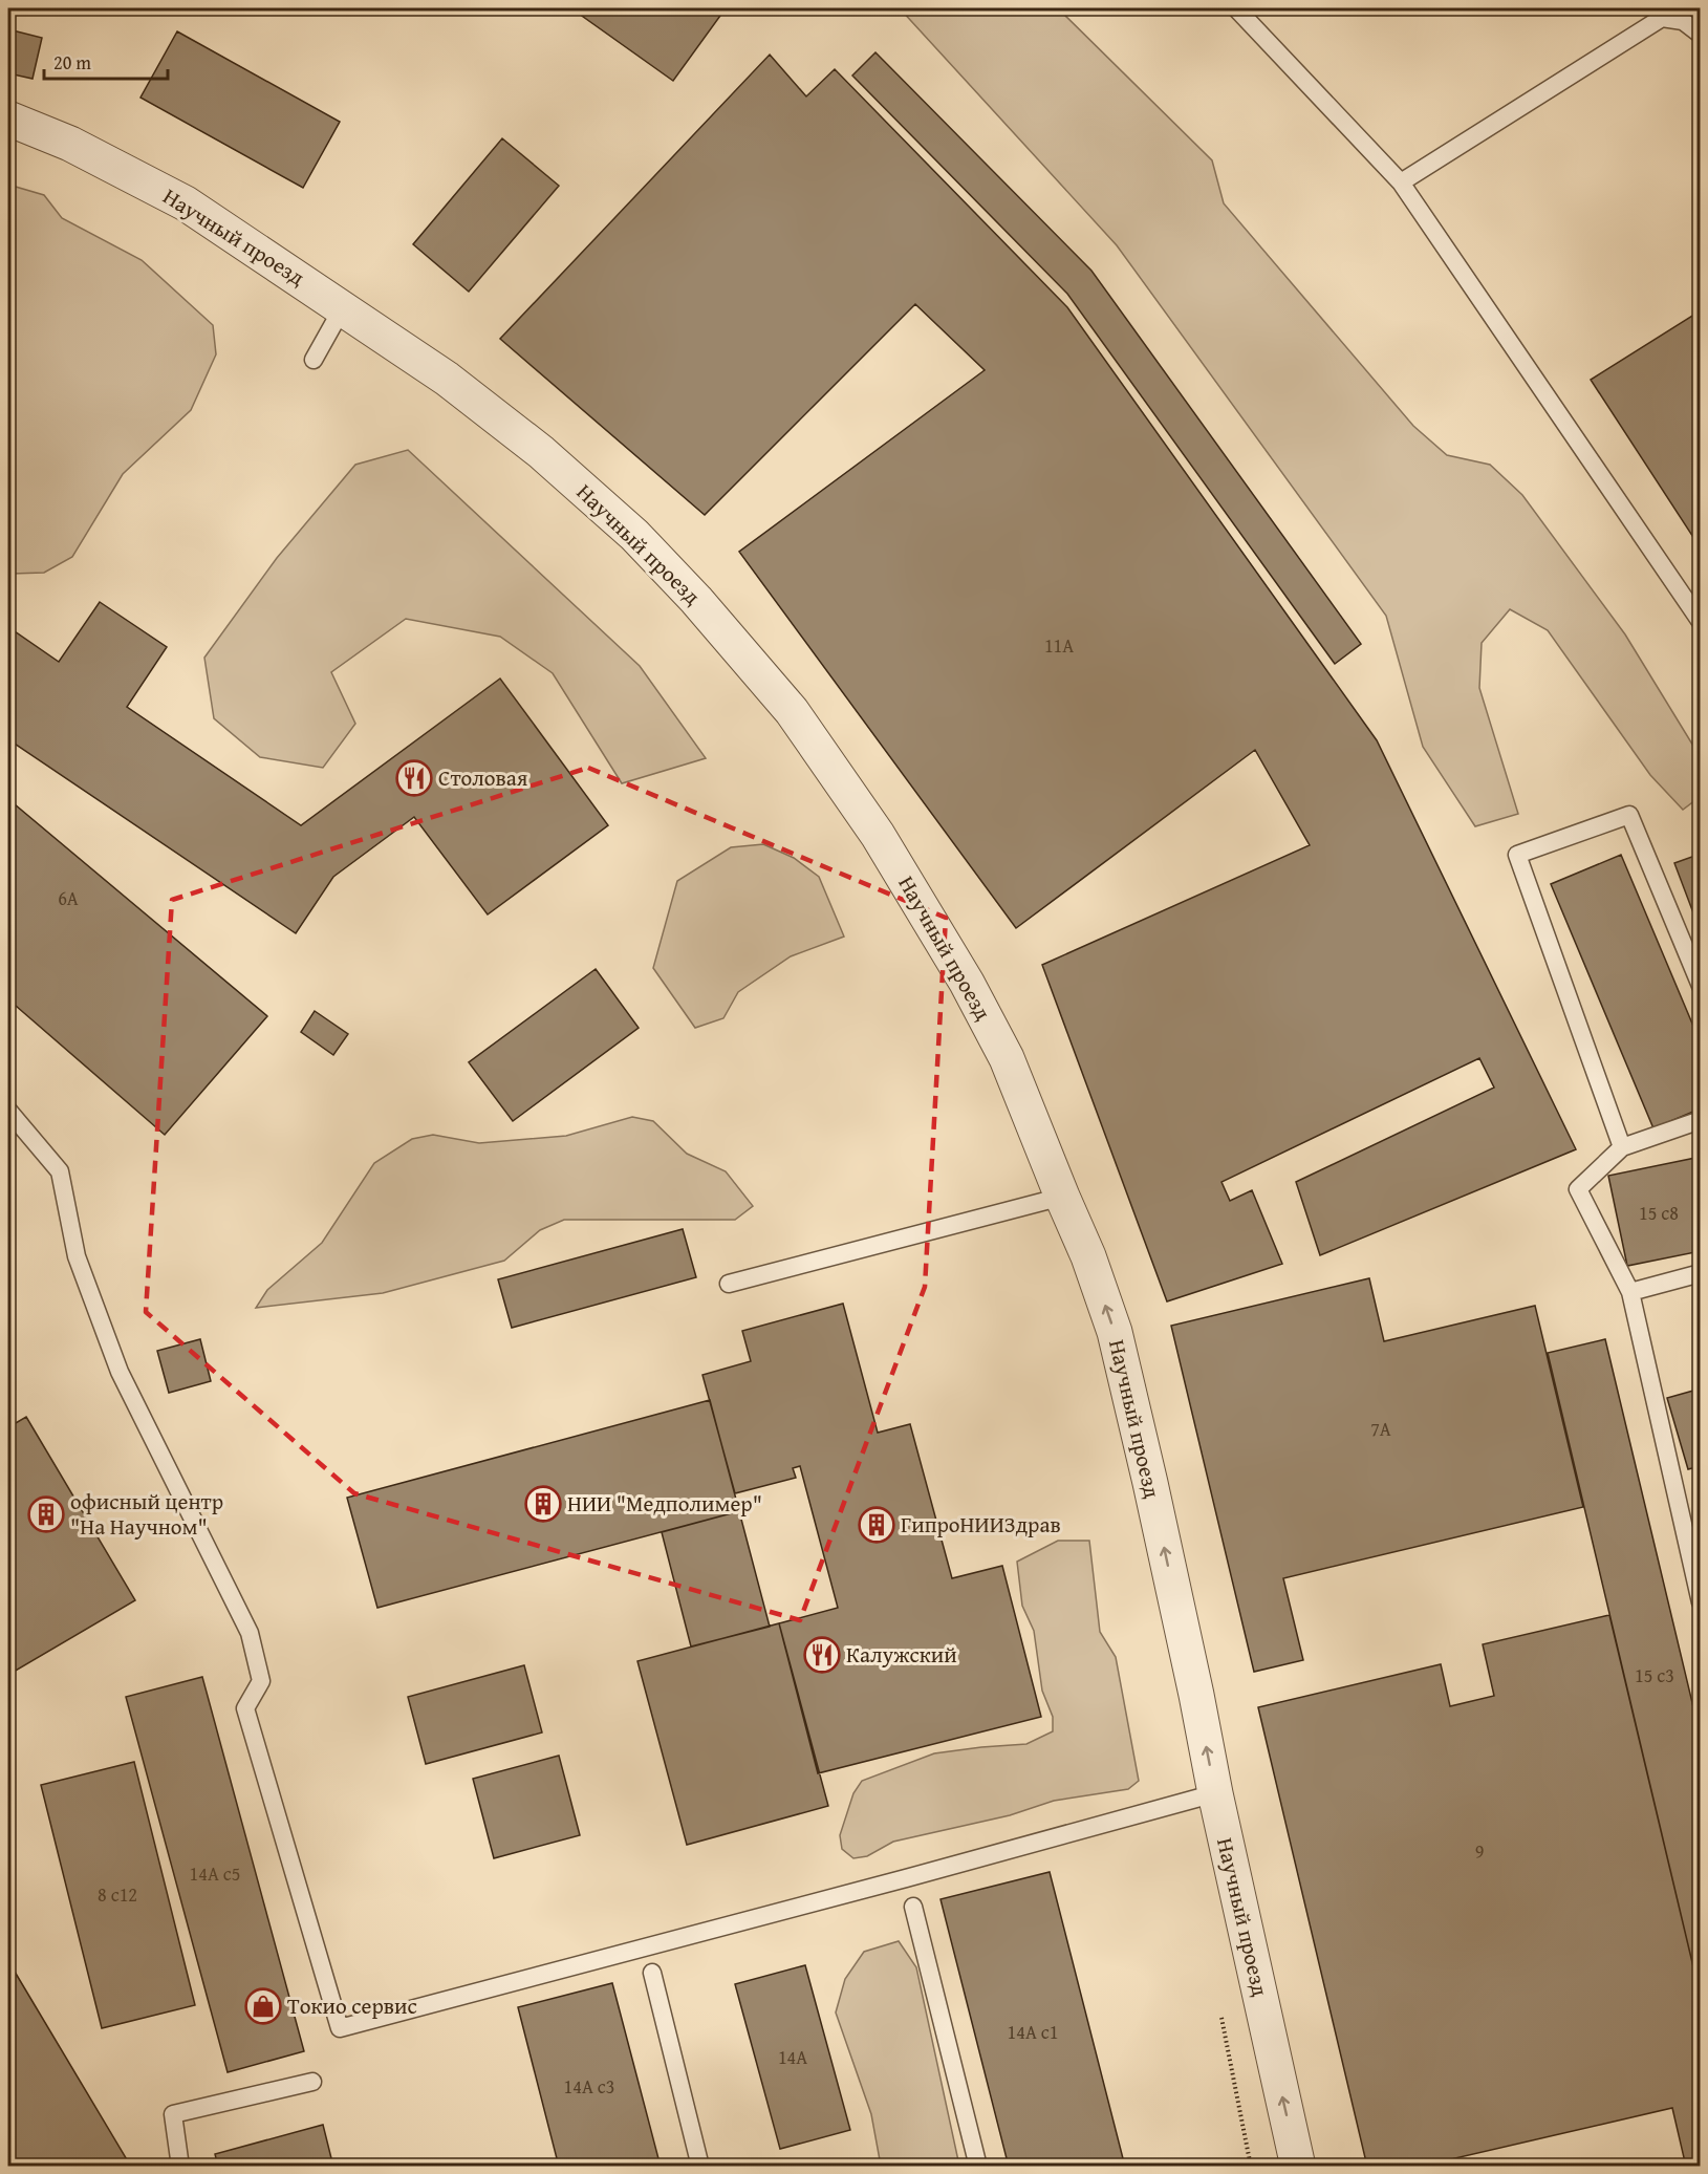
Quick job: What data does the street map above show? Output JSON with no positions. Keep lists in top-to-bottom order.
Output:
{
  "streets": {
    "street": ["Научный проезд"]
  },
  "one_way": ["Научный проезд"],
  "places": {
    "restaurant": ["Столовая", "Калужский"],
    "building": ["НИИ \"Медполимер\"", "офисный центр \"На Научном\"", "ГипроНИИЗдрав"],
    "shop": ["Токио сервис"]
  },
  "house_numbers": [
    "11А",
    "6А",
    "15 с8",
    "7А",
    "15 с3",
    "9",
    "14А с5",
    "8 с12",
    "14А с1",
    "14А",
    "14А с3"
  ],
  "scale_bar": "20 m"
}
